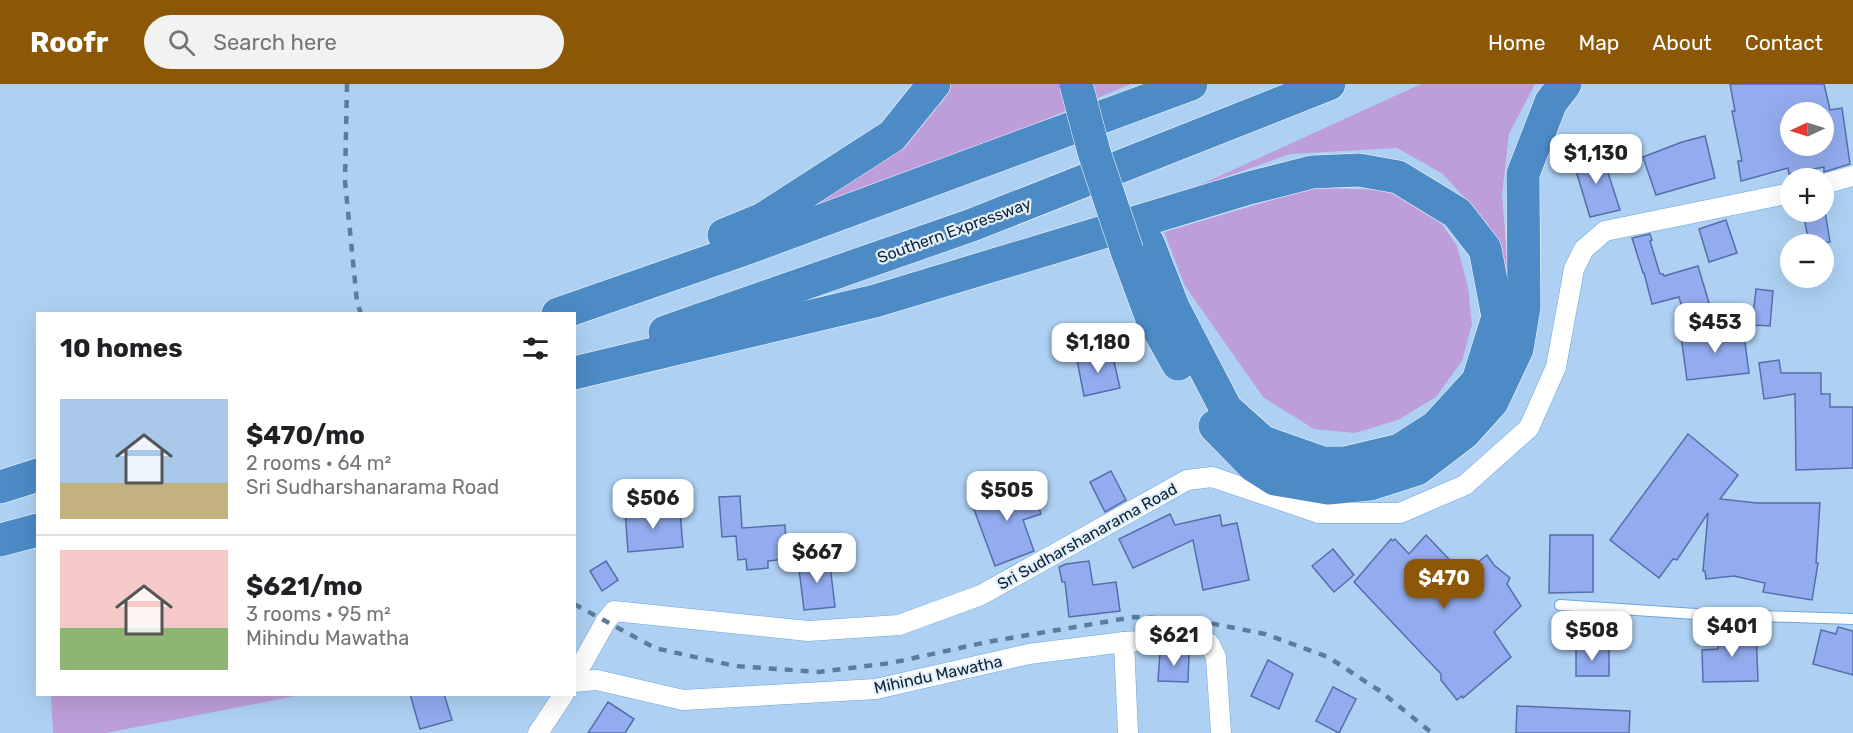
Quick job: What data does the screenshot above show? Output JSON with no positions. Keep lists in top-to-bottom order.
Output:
{
  "streets": {
    "highway": ["Southern Expressway"],
    "street": ["Sri Sudharshanarama Road", "Mihindu Mawatha"]
  },
  "north": "left",
  "page": {
    "header": "Roofr",
    "search": "Search here",
    "nav": [
      "Home",
      "Map",
      "About",
      "Contact"
    ],
    "map_buttons": ["+", "−"],
    "price": [
      "$1,130",
      "$453",
      "$1,180",
      "$505",
      "$506",
      "$667",
      "$470",
      "$401",
      "$508",
      "$621"
    ],
    "heading": "10 homes",
    "list": [
      {
        "name": "$470/mo",
        "note": "2 rooms · 64 m² · Sri Sudharshanarama Road"
      },
      {
        "name": "$621/mo",
        "note": "3 rooms · 95 m² · Mihindu Mawatha"
      }
    ]
  }
}
